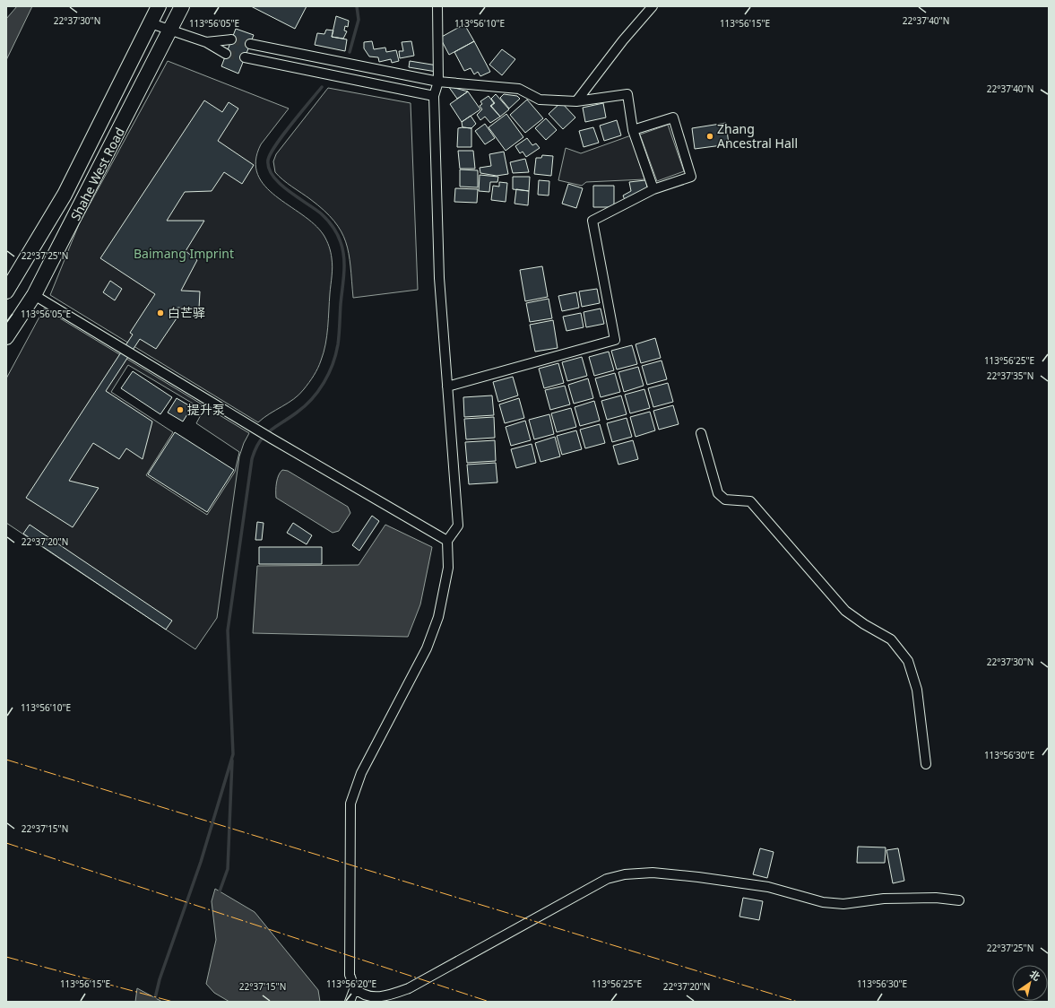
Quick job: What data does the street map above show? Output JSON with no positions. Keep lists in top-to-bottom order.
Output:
{
  "streets": {
    "main road": ["Shahe West Road"]
  },
  "parks": ["Baimang Imprint"],
  "places": ["Zhang Ancestral Hall", "白芒驿", "提升泵"],
  "north": "top right",
  "coordinates": [
    "22°37'40\"N",
    "22°37'30\"N",
    "113°56'05\"E",
    "113°56'10\"E",
    "113°56'15\"E",
    "22°37'25\"N",
    "113°56'25\"E",
    "22°37'35\"N",
    "22°37'20\"N",
    "113°56'30\"E",
    "22°37'15\"N",
    "113°56'20\"E"
  ]
}
